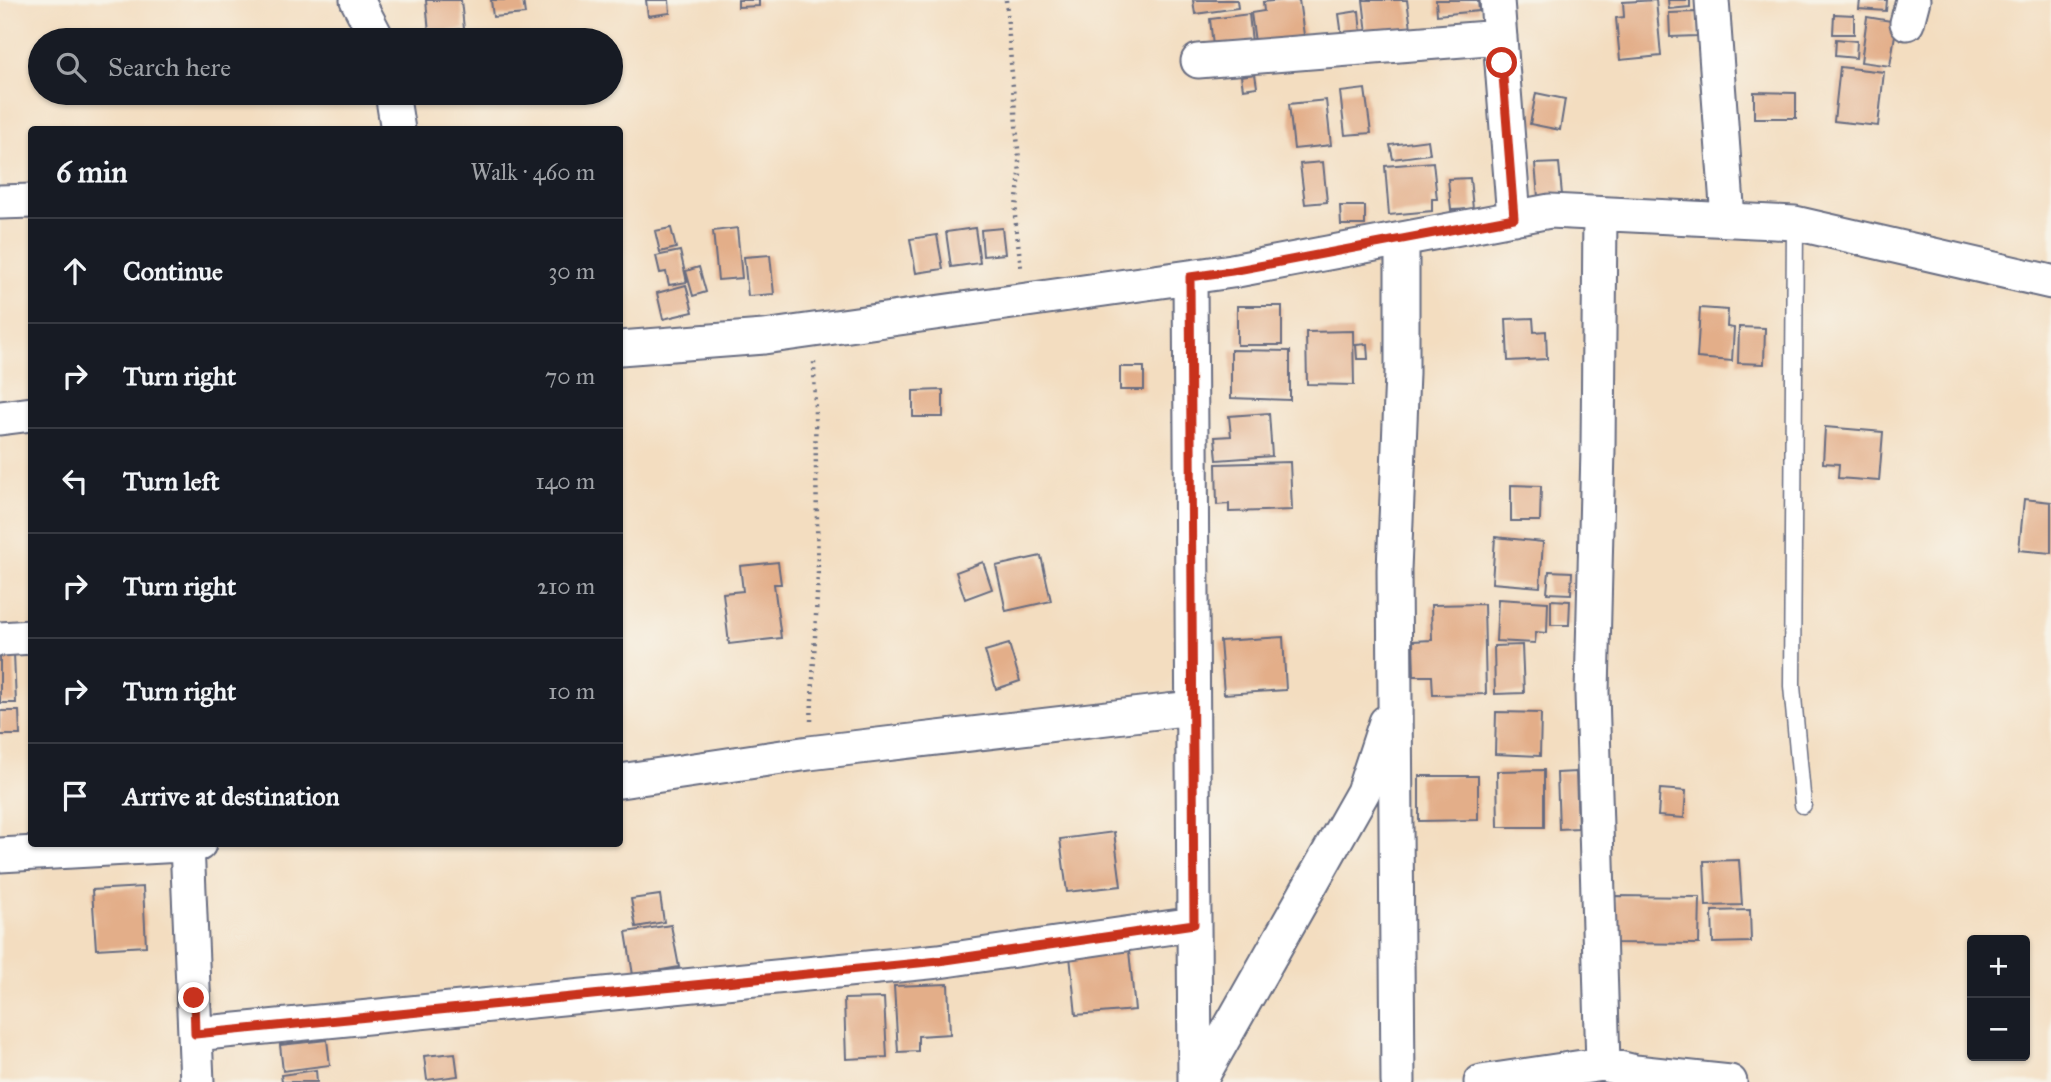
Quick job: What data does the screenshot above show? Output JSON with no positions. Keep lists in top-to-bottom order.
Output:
{
  "page": {
    "search": "Search here",
    "heading": ["6 min", "Walk · 460 m"],
    "list": [
      ["Continue", "30 m"],
      ["Turn right", "70 m"],
      ["Turn left", "140 m"],
      ["Turn right", "210 m"],
      ["Turn right", "10 m"],
      "Arrive at destination"
    ],
    "map_buttons": ["+", "−"]
  }
}
